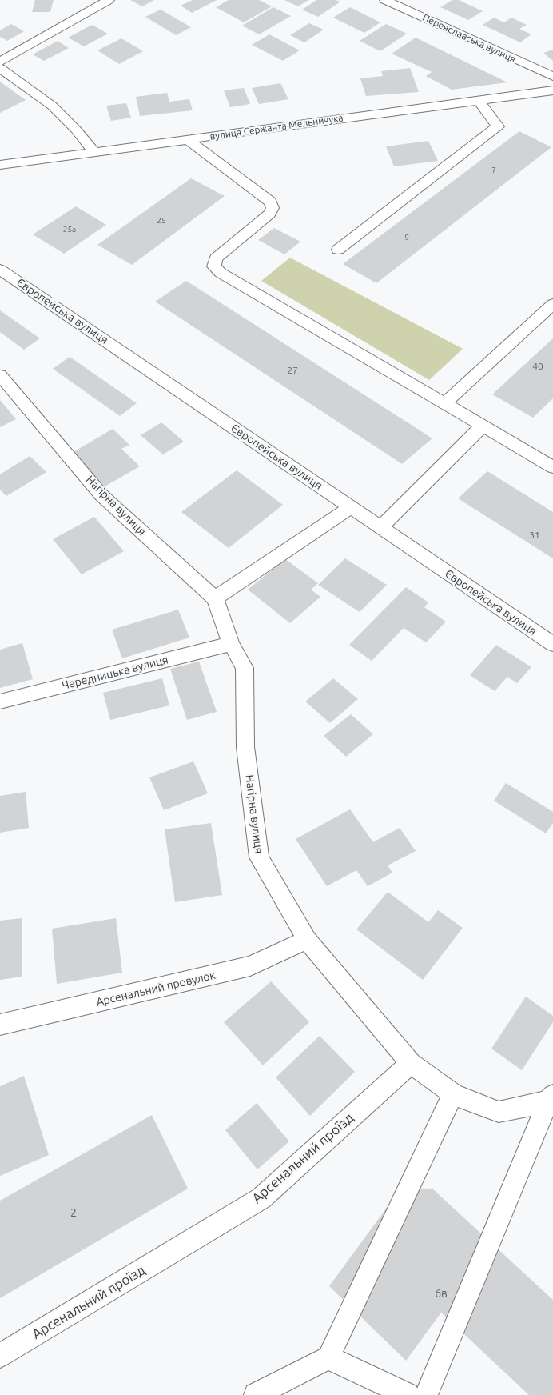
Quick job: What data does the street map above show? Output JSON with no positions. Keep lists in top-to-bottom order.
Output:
{
  "streets": {
    "street": [
      "Переяславська вулиця",
      "вулиця Сержанта Мельничука",
      "Європейська вулиця",
      "Нагірна вулиця",
      "Чередницька вулиця",
      "Арсенальний провулок",
      "Арсенальний проїзд"
    ]
  },
  "crossings": [
    ["Нагірна вулиця", "Чередницька вулиця"],
    ["Нагірна вулиця", "Арсенальний провулок"],
    ["Нагірна вулиця", "Арсенальний проїзд"]
  ],
  "house_numbers": [
    "7",
    "25",
    "25а",
    "9",
    "40",
    "27",
    "31",
    "2",
    "6в"
  ]
}
